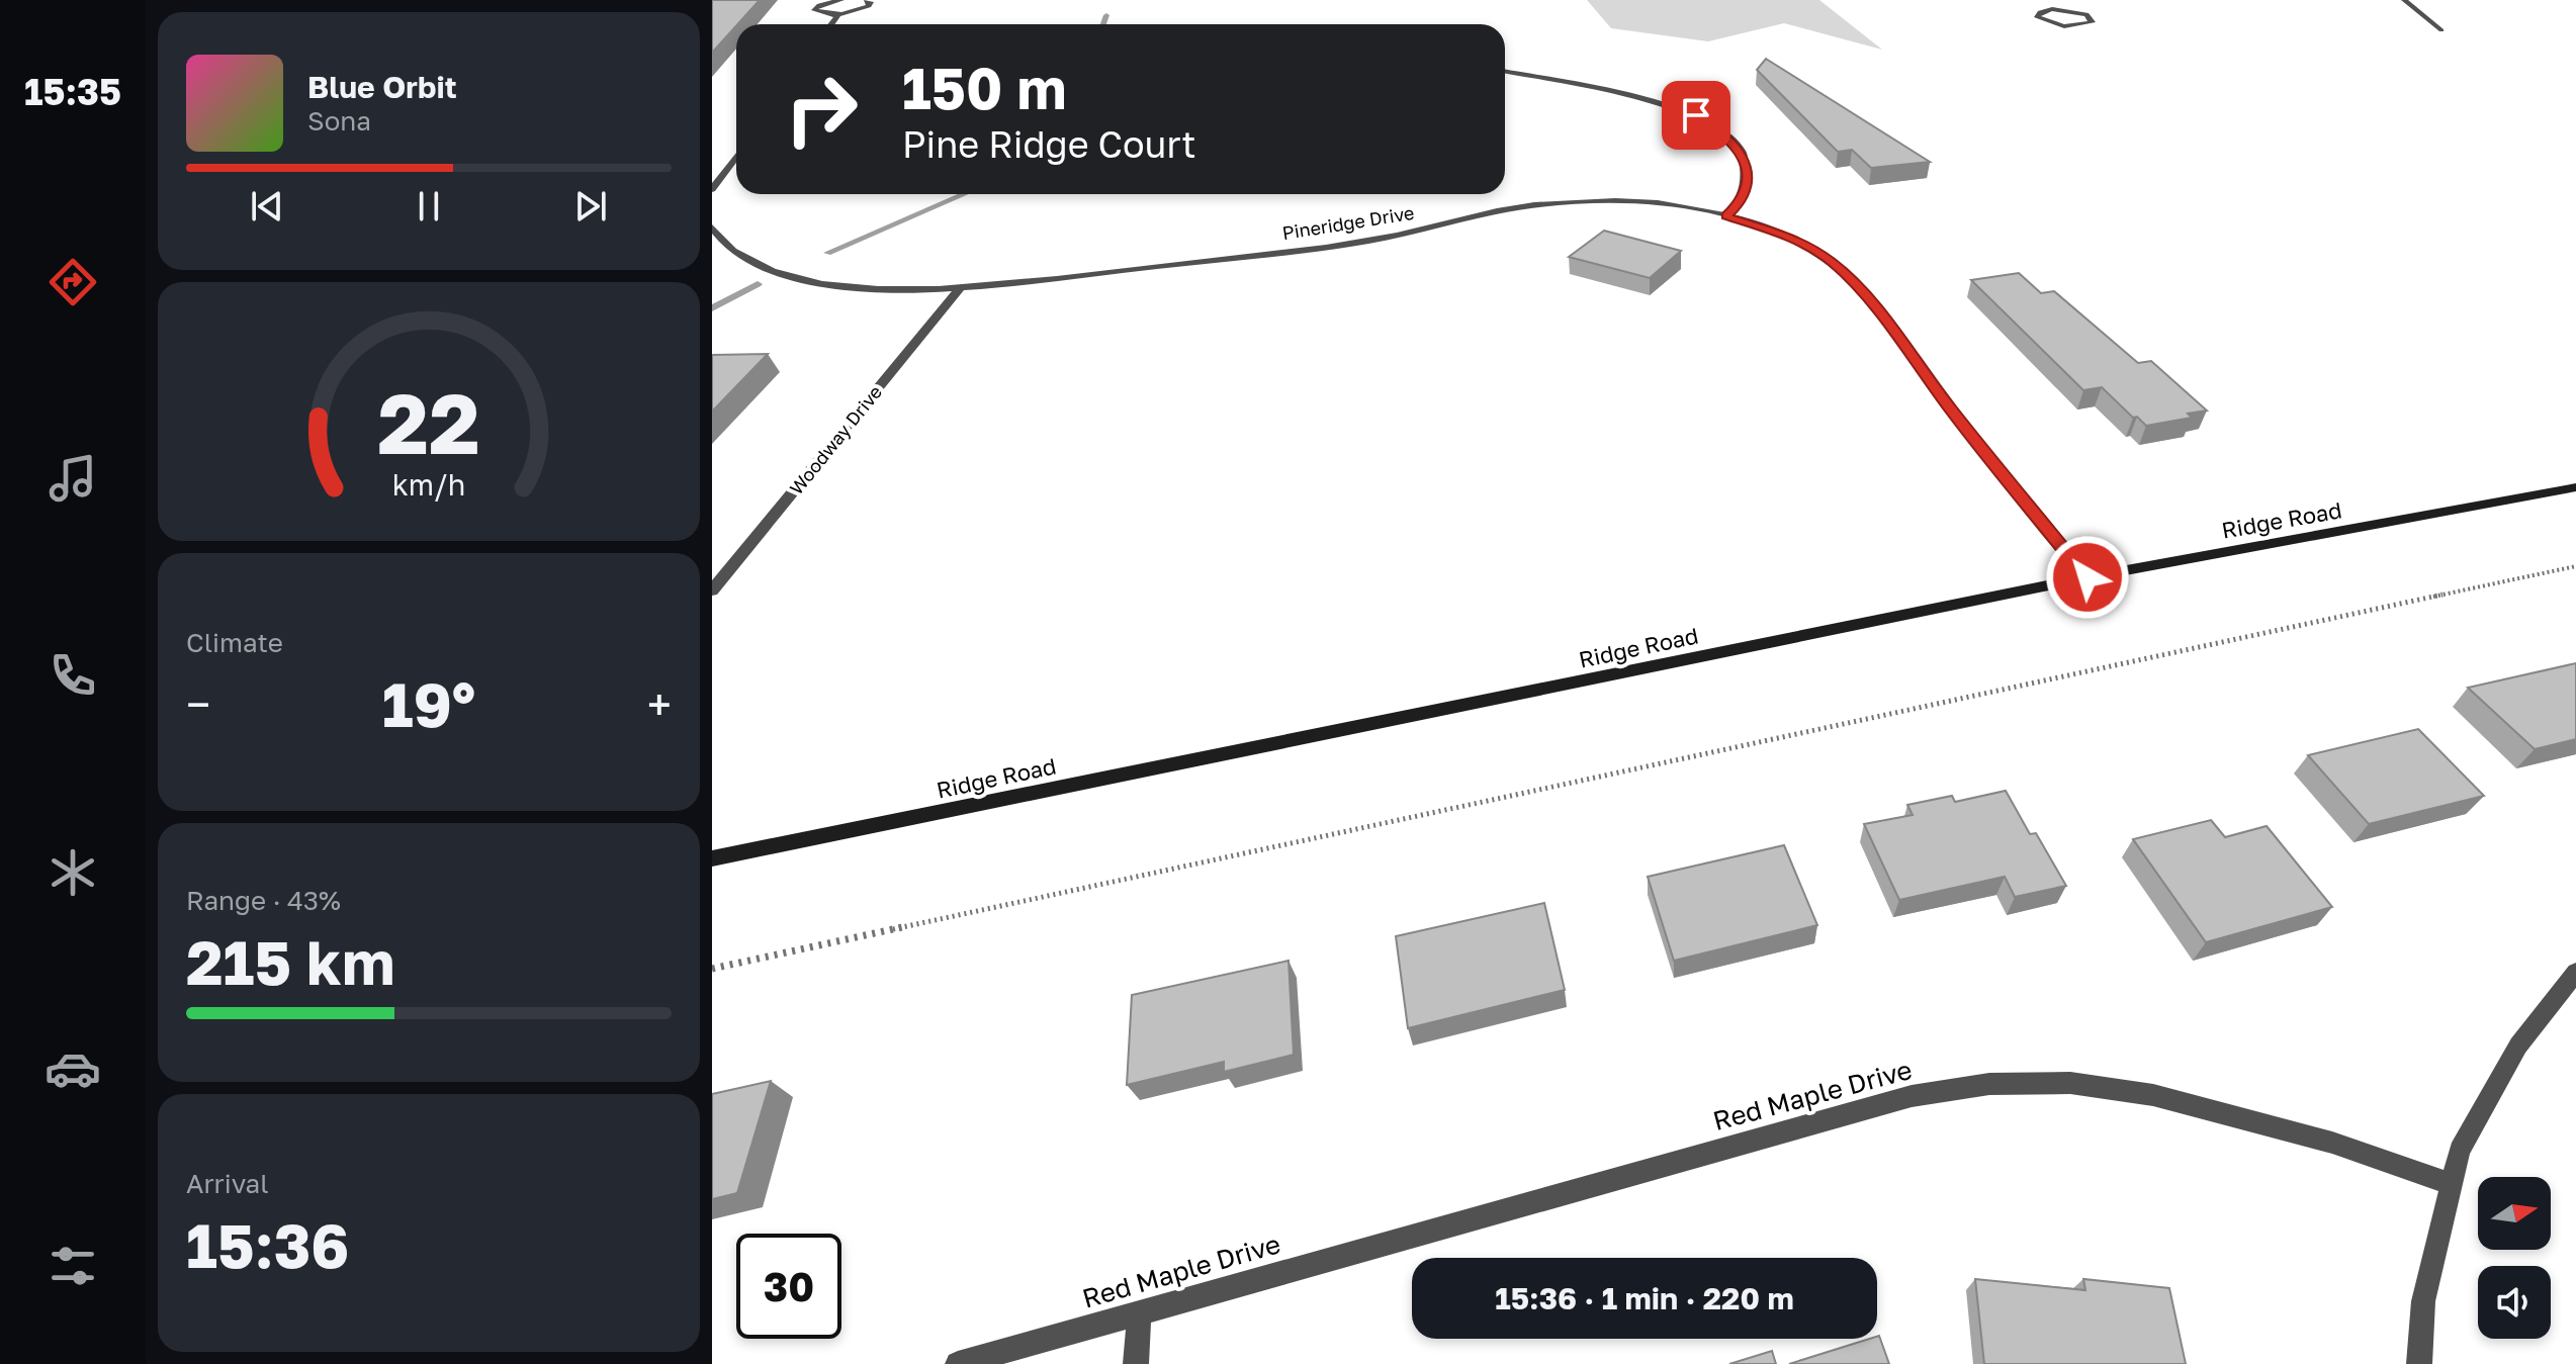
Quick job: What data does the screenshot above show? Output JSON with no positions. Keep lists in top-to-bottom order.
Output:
{
  "streets": {
    "street": [
      "Pineridge Drive",
      "Woodway Drive",
      "Ridge Road",
      "Red Maple Drive"
    ]
  },
  "crossings": [
    ["Pineridge Drive", "Woodway Drive"],
    ["Pineridge Drive", "Ridge Road"]
  ],
  "north": "right",
  "page": {
    "tabs": "15:35",
    "turn": ["150 m", "Pine Ridge Court"],
    "song": ["Blue Orbit", "Sona"],
    "tile": [
      "Climate",
      ["Range · 43%", "215 km"],
      ["Arrival", "15:36"]
    ],
    "heat": ["−", "19°", "+"],
    "limit": "30",
    "trip": "15:36 · 1 min · 220 m",
    "gauge": ["22", "km/h"]
  }
}
